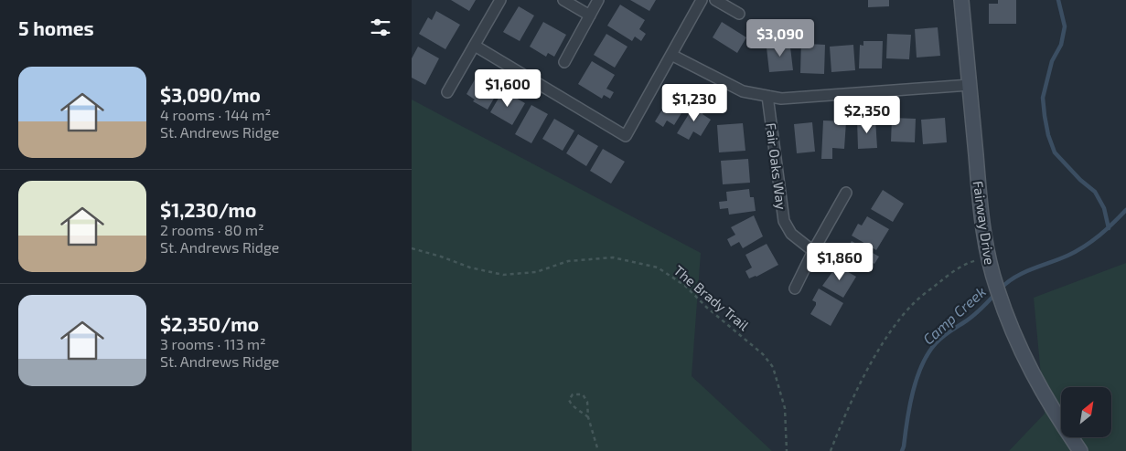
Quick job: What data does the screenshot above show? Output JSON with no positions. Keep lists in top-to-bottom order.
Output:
{
  "streets": {
    "street": ["Fair Oaks Way", "Fairway Drive"],
    "path": ["The Brady Trail"]
  },
  "water": ["Camp Creek"],
  "north": "top right",
  "page": {
    "heading": "5 homes",
    "price": [
      "$3,090",
      "$1,600",
      "$1,230",
      "$2,350",
      "$1,860"
    ],
    "list": [
      {
        "name": "$3,090/mo",
        "note": "4 rooms · 144 m² · St. Andrews Ridge"
      },
      {
        "name": "$1,230/mo",
        "note": "2 rooms · 80 m² · St. Andrews Ridge"
      },
      {
        "name": "$2,350/mo",
        "note": "3 rooms · 113 m² · St. Andrews Ridge"
      }
    ]
  }
}
